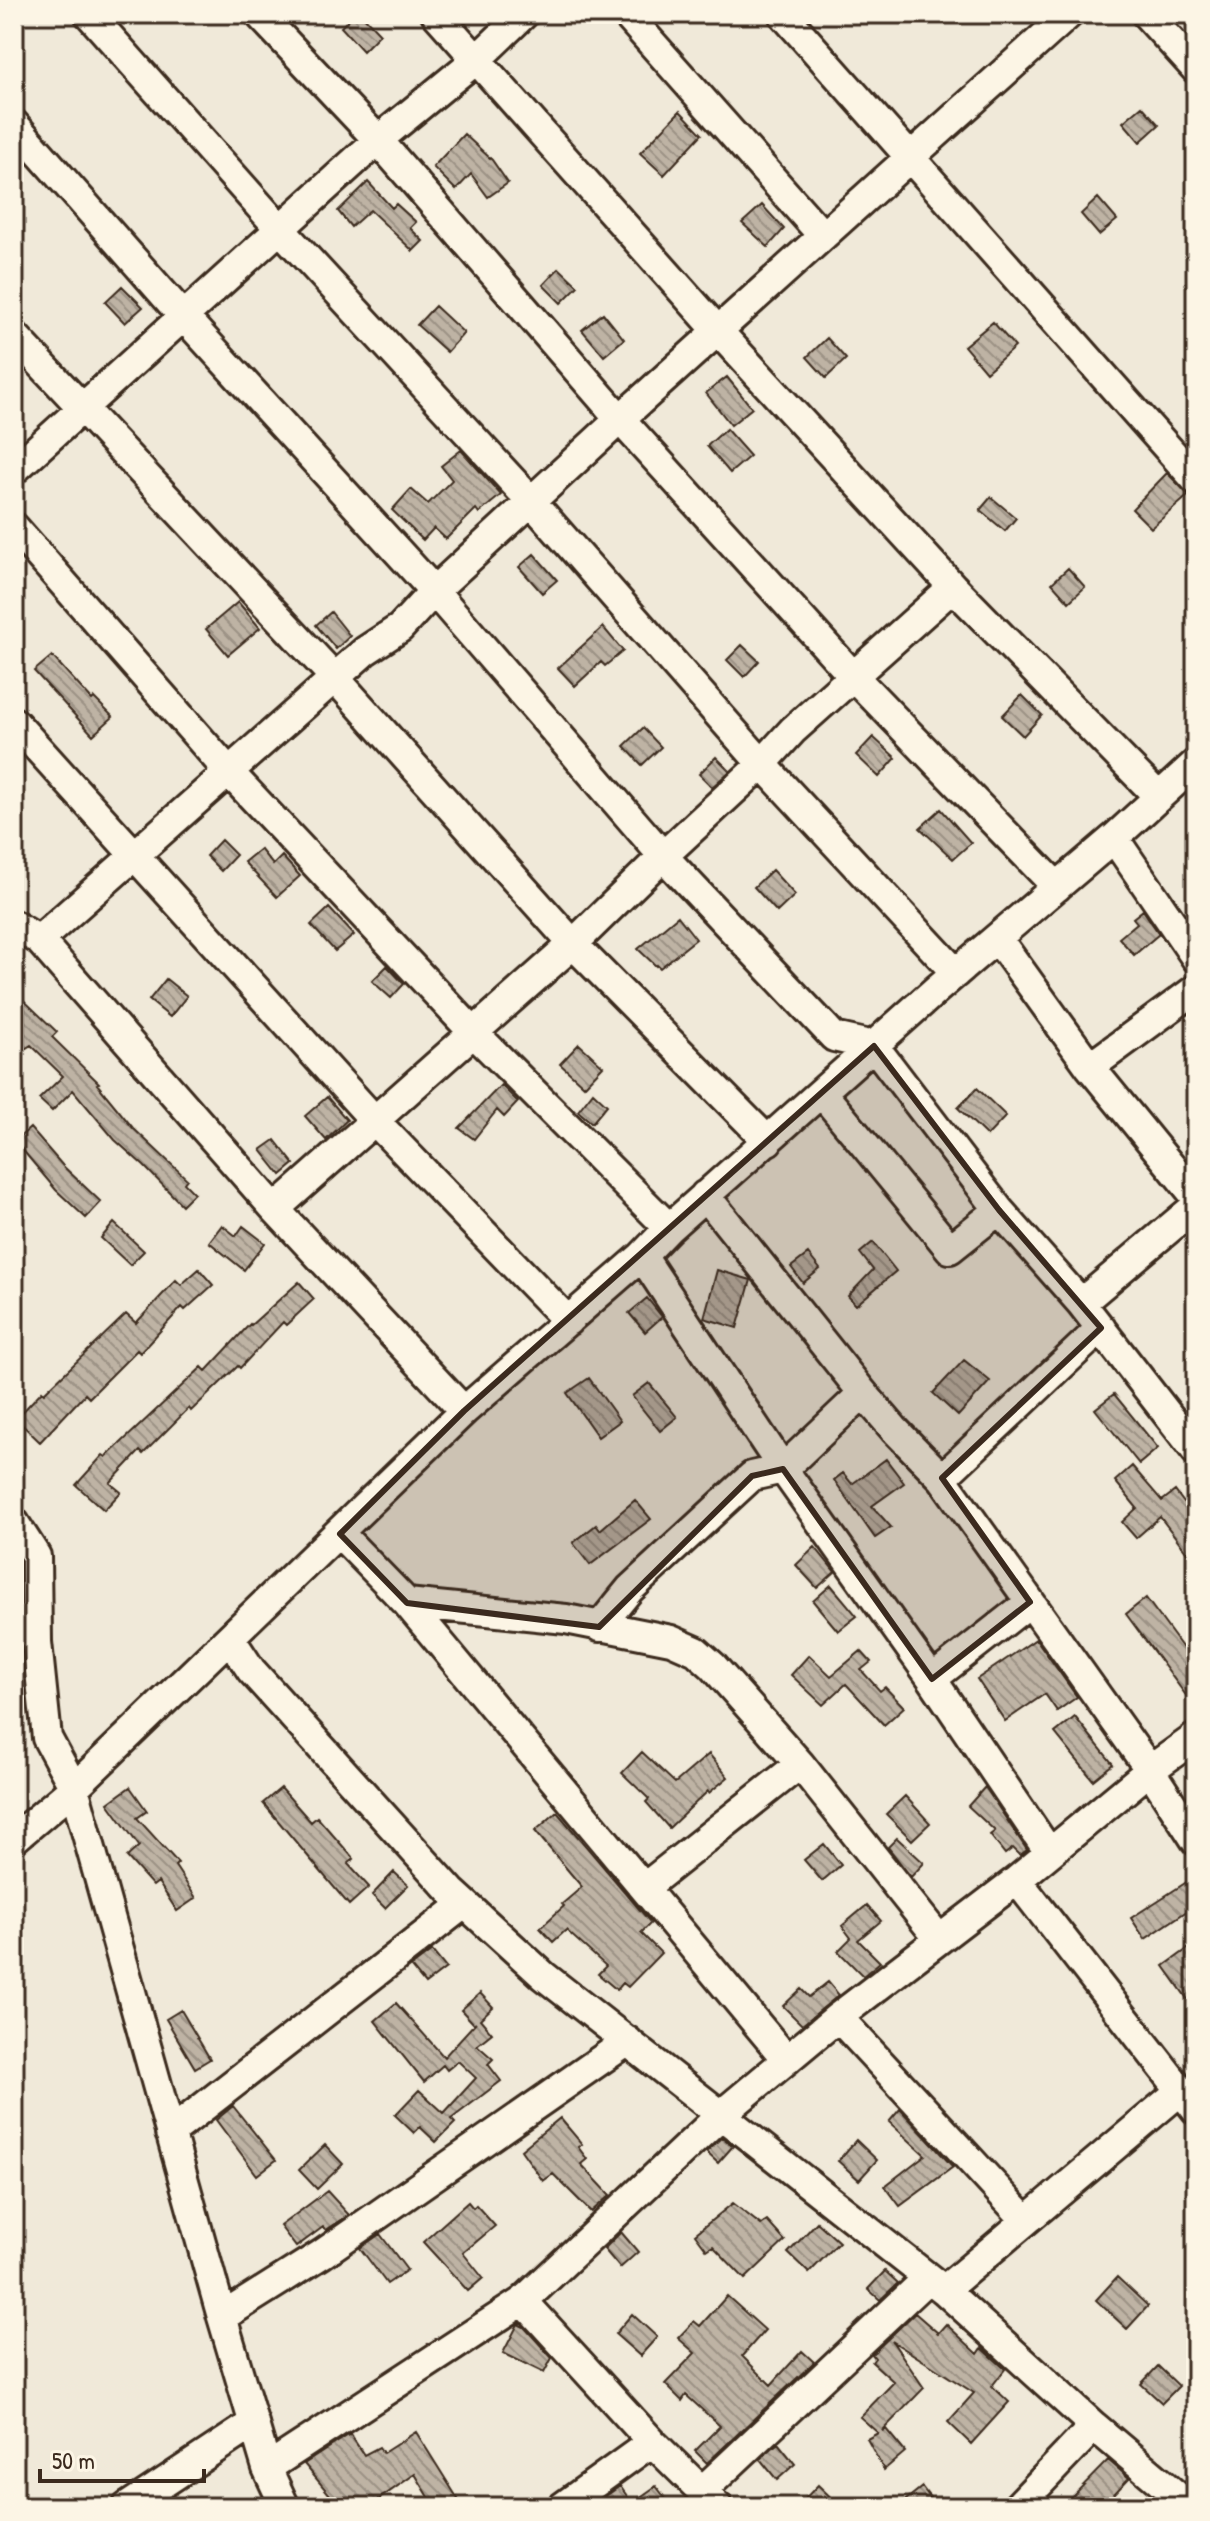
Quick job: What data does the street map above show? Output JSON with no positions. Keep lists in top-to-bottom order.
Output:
{
  "scale_bar": "50 m"
}
